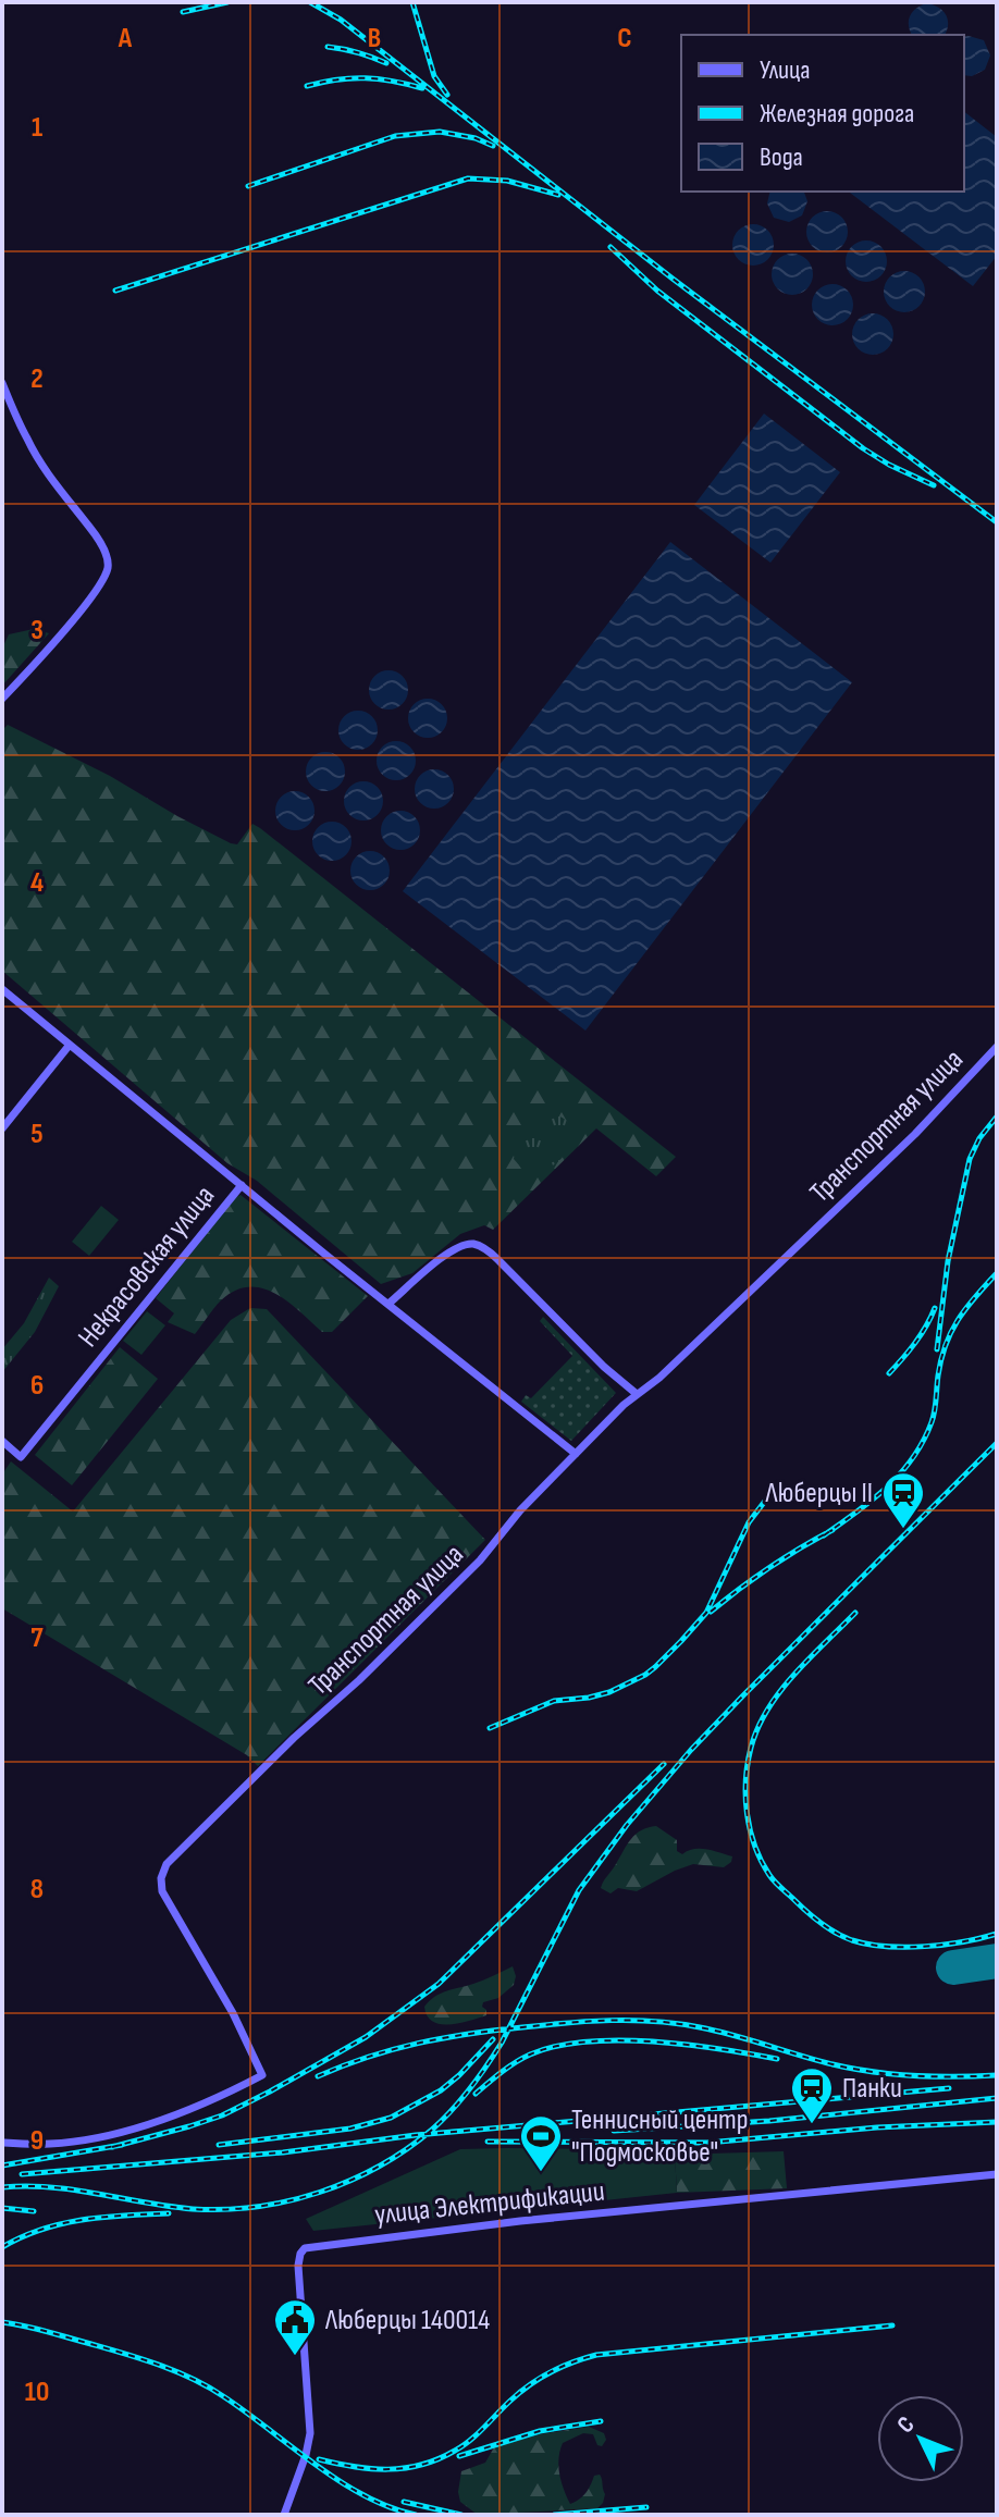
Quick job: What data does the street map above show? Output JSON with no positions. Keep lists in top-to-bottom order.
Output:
{
  "streets": {
    "street": ["Транспортная улица", "Некрасовская улица", "улица Электрификации"]
  },
  "places": {
    "station": ["Люберцы II", "Панки"],
    "sports": ["Теннисный центр \"Подмосковье\""],
    "public building": ["Люберцы 140014"]
  },
  "legend": ["Улица", "Железная дорога", "Вода"],
  "north": "top left",
  "grid": {
    "columns": ["A", "B", "C"],
    "rows": [
      "1",
      "2",
      "3",
      "4",
      "5",
      "6",
      "7",
      "8",
      "9",
      "10"
    ]
  }
}
